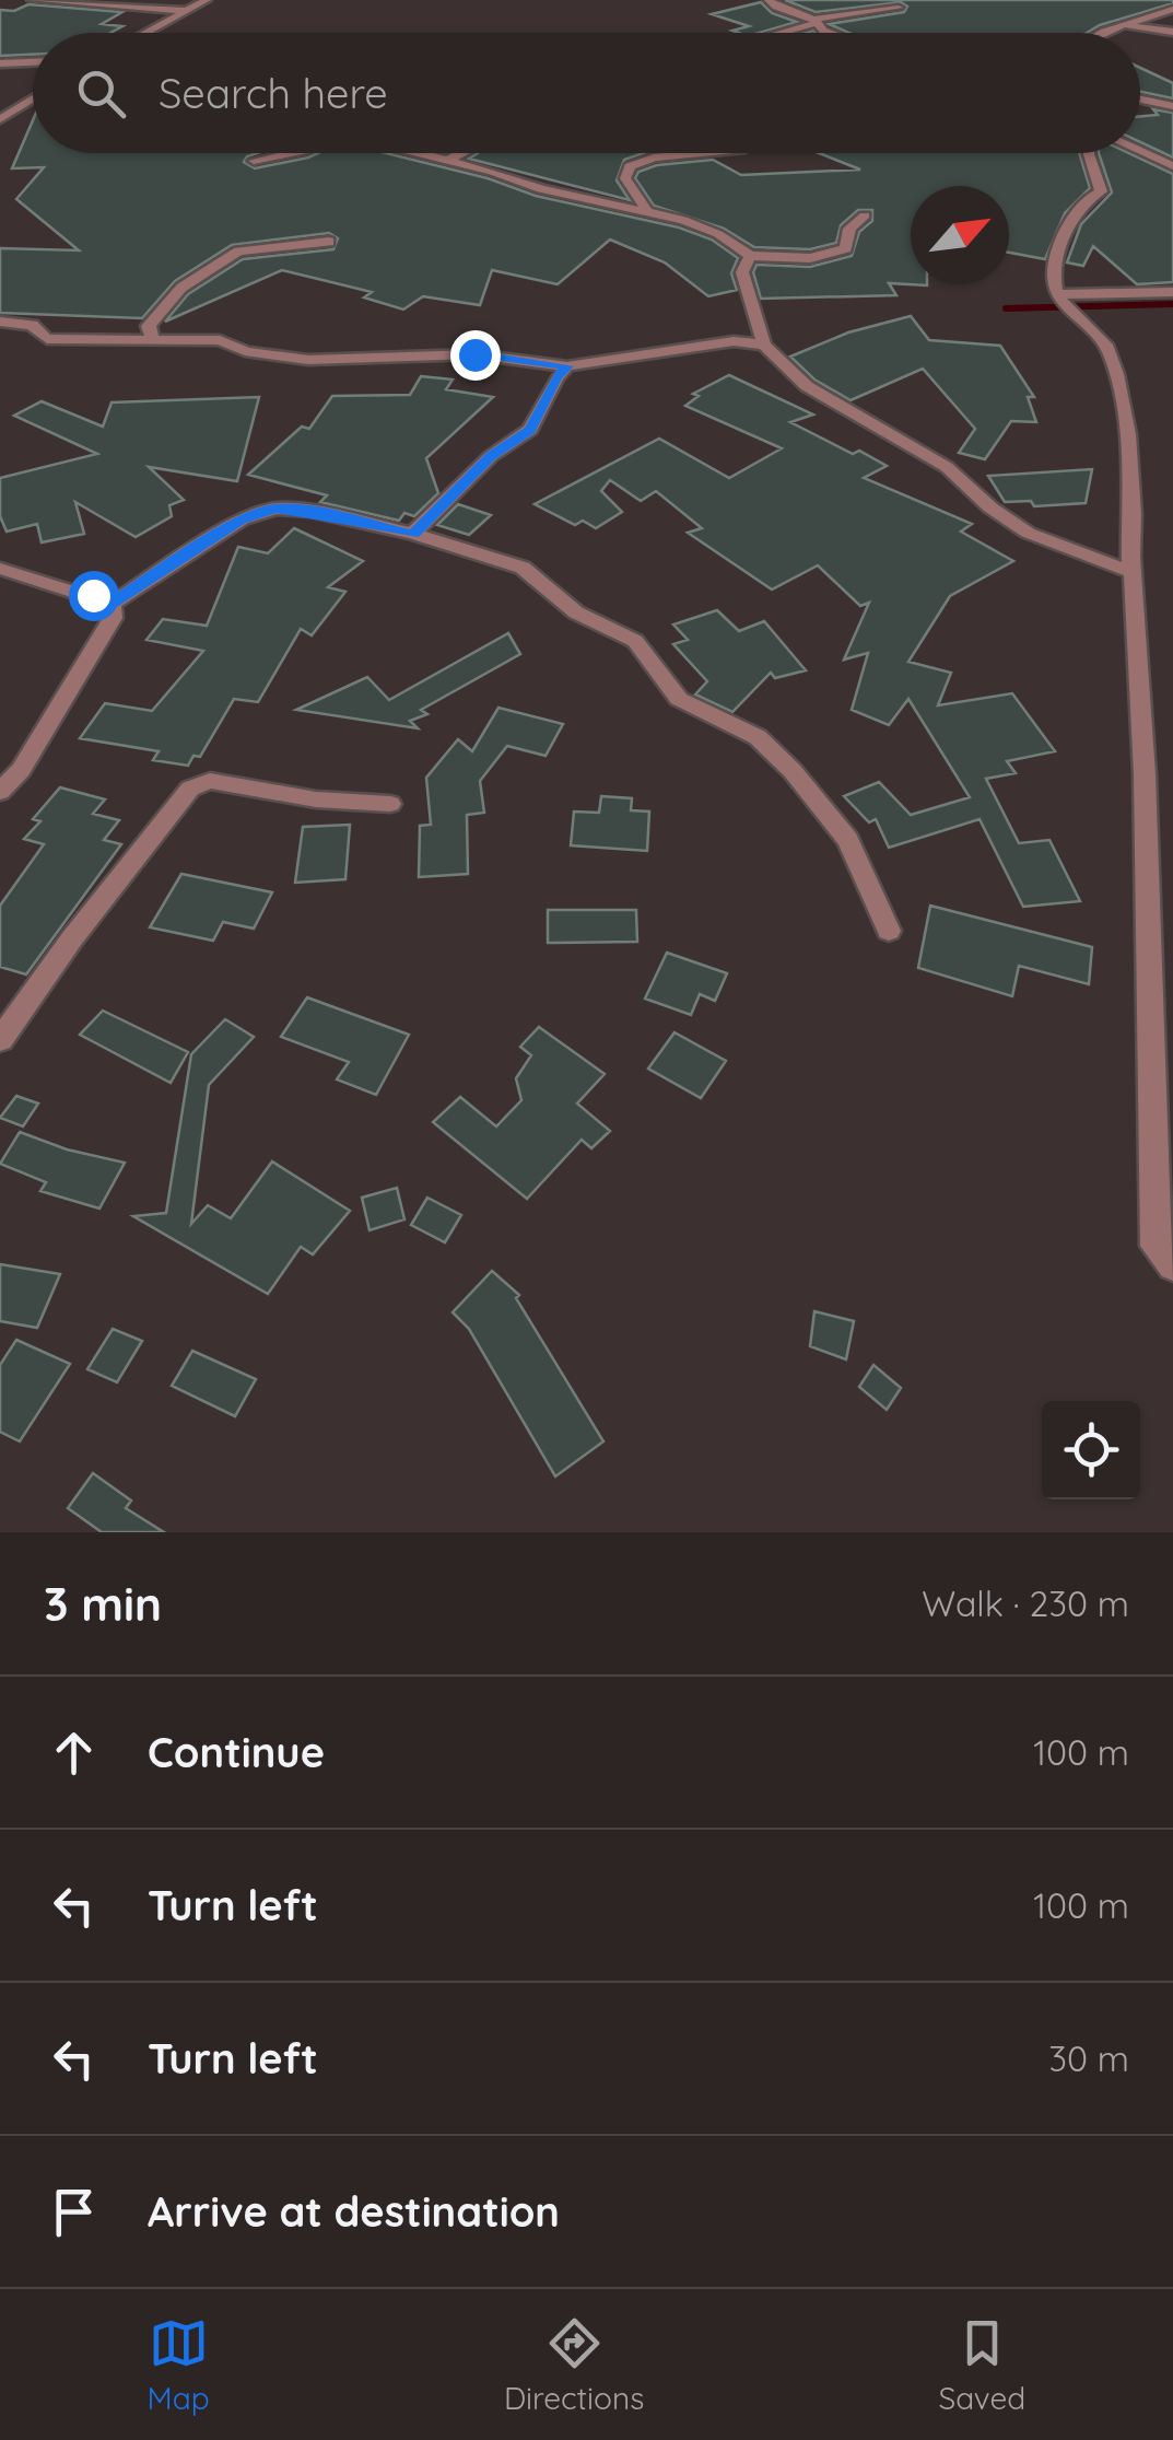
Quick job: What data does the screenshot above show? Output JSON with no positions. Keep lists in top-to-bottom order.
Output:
{
  "north": "top right",
  "page": {
    "search": "Search here",
    "heading": ["3 min", "Walk · 230 m"],
    "list": [
      ["Continue", "100 m"],
      ["Turn left", "100 m"],
      ["Turn left", "30 m"],
      "Arrive at destination"
    ],
    "nav": ["Map", "Directions", "Saved"]
  }
}
